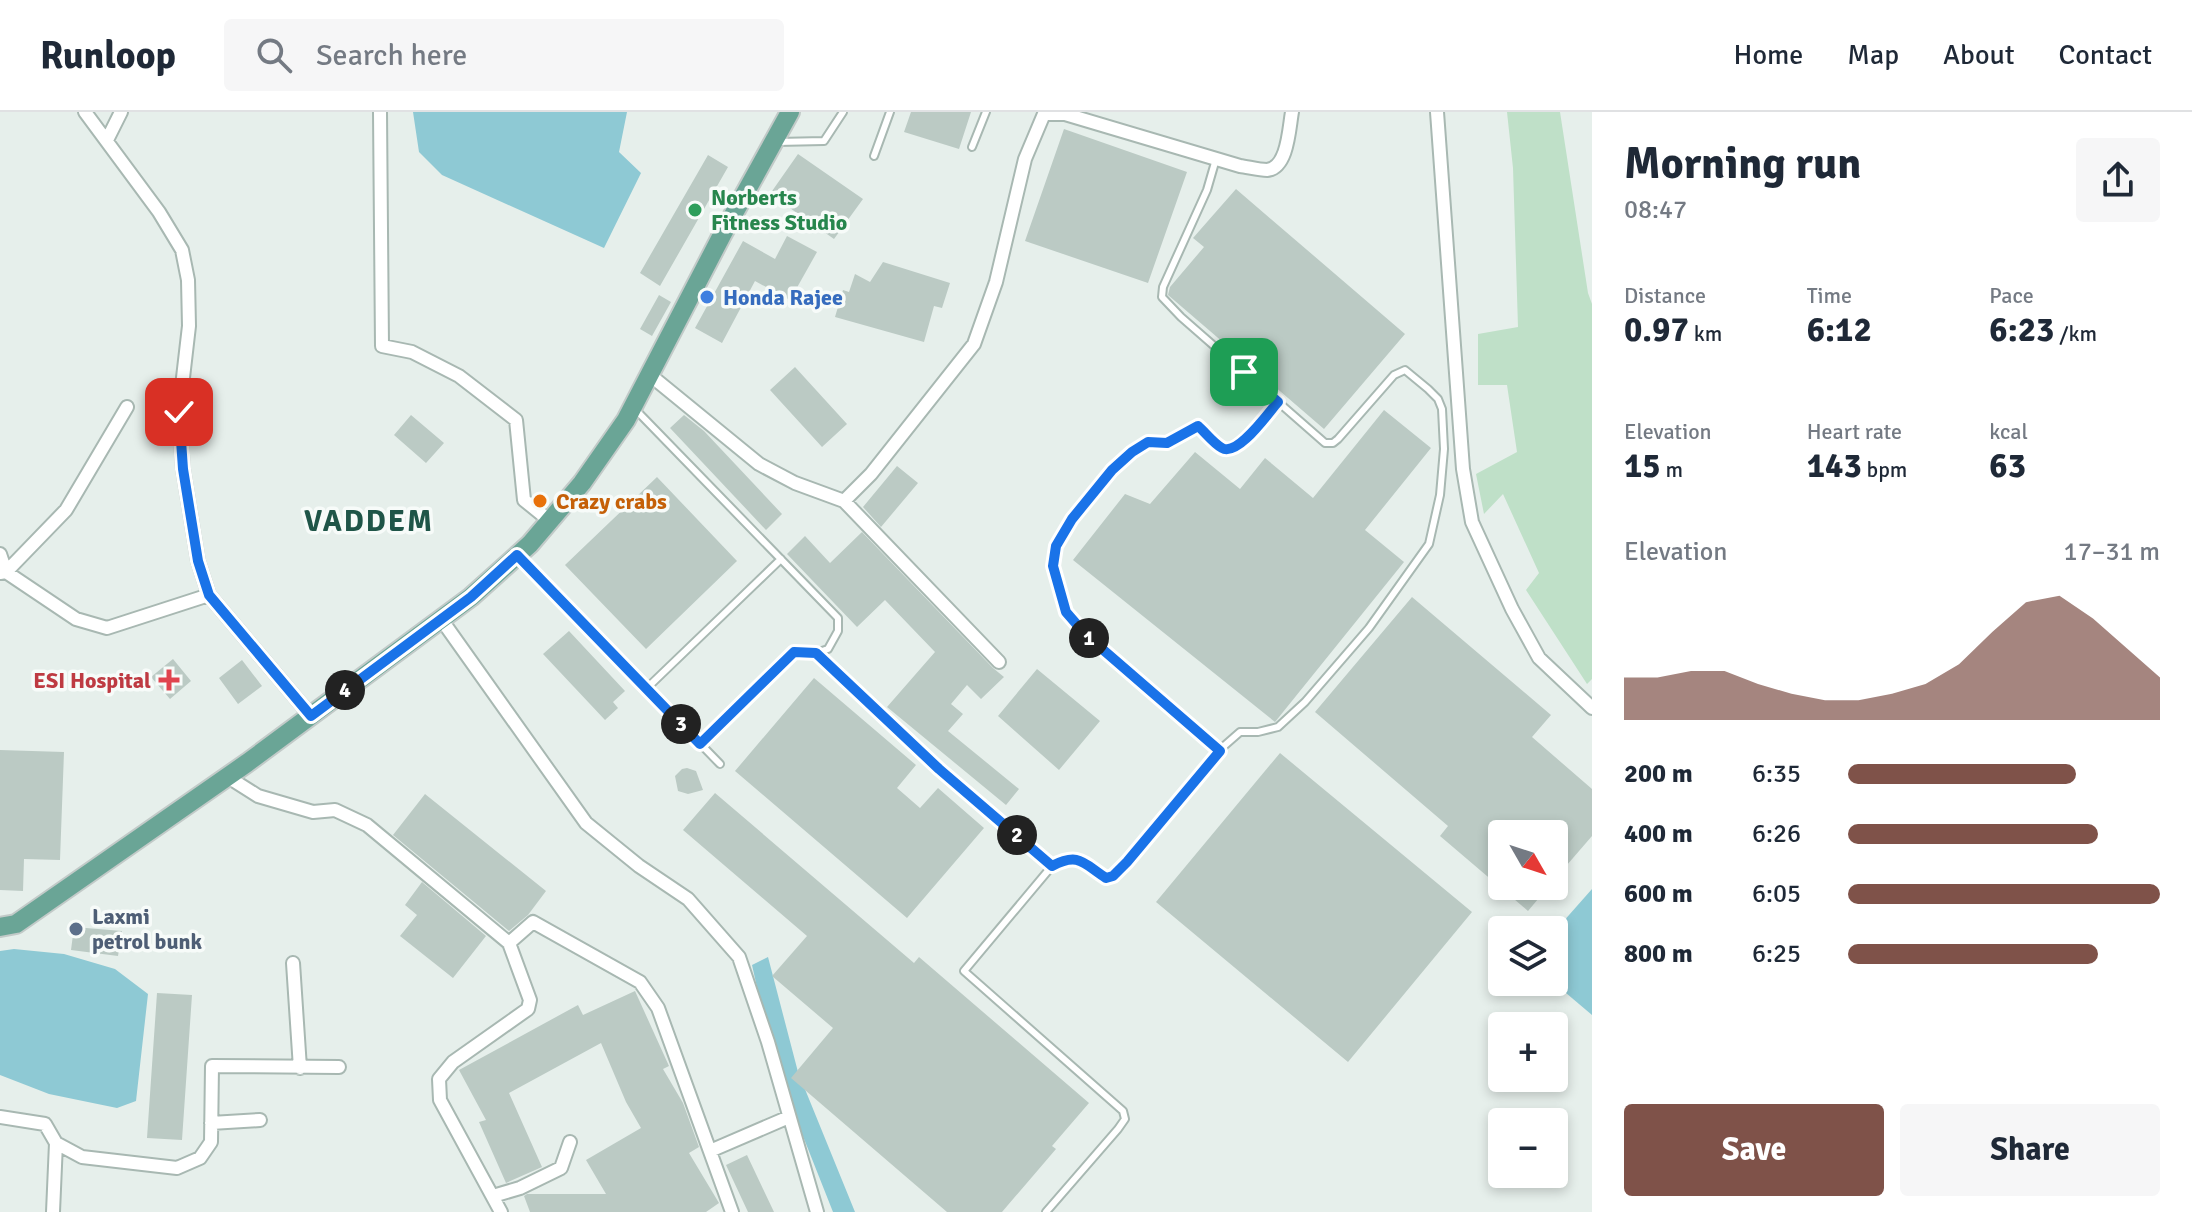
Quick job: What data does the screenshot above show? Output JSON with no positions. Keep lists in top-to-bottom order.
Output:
{
  "districts": ["VADDEM"],
  "places": {
    "other": [
      "Norberts Fitness Studio",
      "Honda Rajee",
      "Crazy crabs",
      "Laxmi petrol bunk"
    ],
    "health": ["ESI Hospital"]
  },
  "north": "bottom right",
  "page": {
    "header": "Runloop",
    "search": "Search here",
    "nav": [
      "Home",
      "Map",
      "About",
      "Contact"
    ],
    "heading": ["Morning run", "08:47"],
    "stats": [
      ["Distance", "0.97 km"],
      ["Time", "6:12"],
      ["Pace", "6:23 /km"],
      ["Elevation", "15 m"],
      ["Heart rate", "143 bpm"],
      ["kcal", "63"]
    ],
    "chart": ["Elevation", "17–31 m"],
    "pins": [
      "1",
      "4",
      "3",
      "2"
    ],
    "list": [
      {
        "name": "200 m",
        "note": "6:35"
      },
      {
        "name": "400 m",
        "note": "6:26"
      },
      {
        "name": "600 m",
        "note": "6:05"
      },
      {
        "name": "800 m",
        "note": "6:25"
      }
    ],
    "map_buttons": ["+", "−"],
    "buttons": ["Save", "Share"]
  }
}
